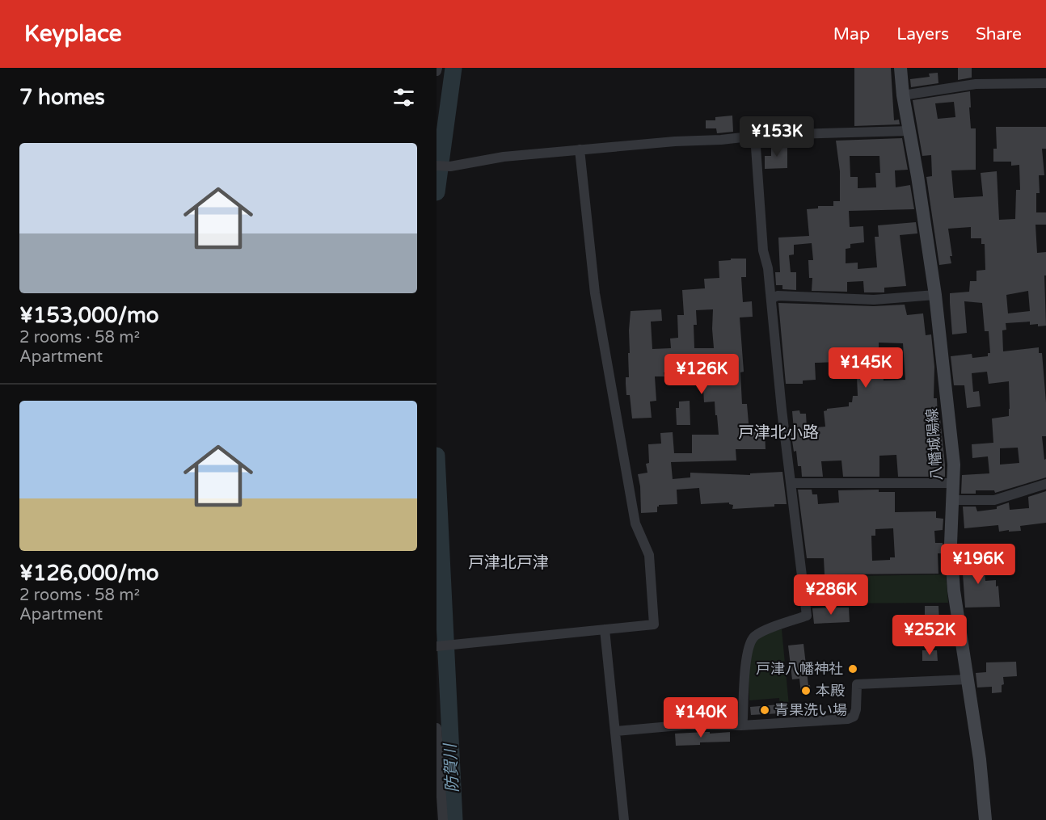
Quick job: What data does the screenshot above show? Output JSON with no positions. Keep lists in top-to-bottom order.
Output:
{
  "streets": {
    "main road": ["八幡城陽線"]
  },
  "districts": ["戸津北小路", "戸津北戸津"],
  "water": ["防賀川"],
  "places": ["戸津八幡神社", "本殿", "青果洗い場"],
  "page": {
    "header": "Keyplace",
    "nav": ["Map", "Layers", "Share"],
    "heading": "7 homes",
    "price": [
      "¥153K",
      "¥145K",
      "¥126K",
      "¥196K",
      "¥286K",
      "¥252K",
      "¥140K"
    ],
    "list": [
      {
        "name": "¥153,000/mo",
        "note": "2 rooms · 58 m² · Apartment"
      },
      {
        "name": "¥126,000/mo",
        "note": "2 rooms · 58 m² · Apartment"
      }
    ]
  }
}
